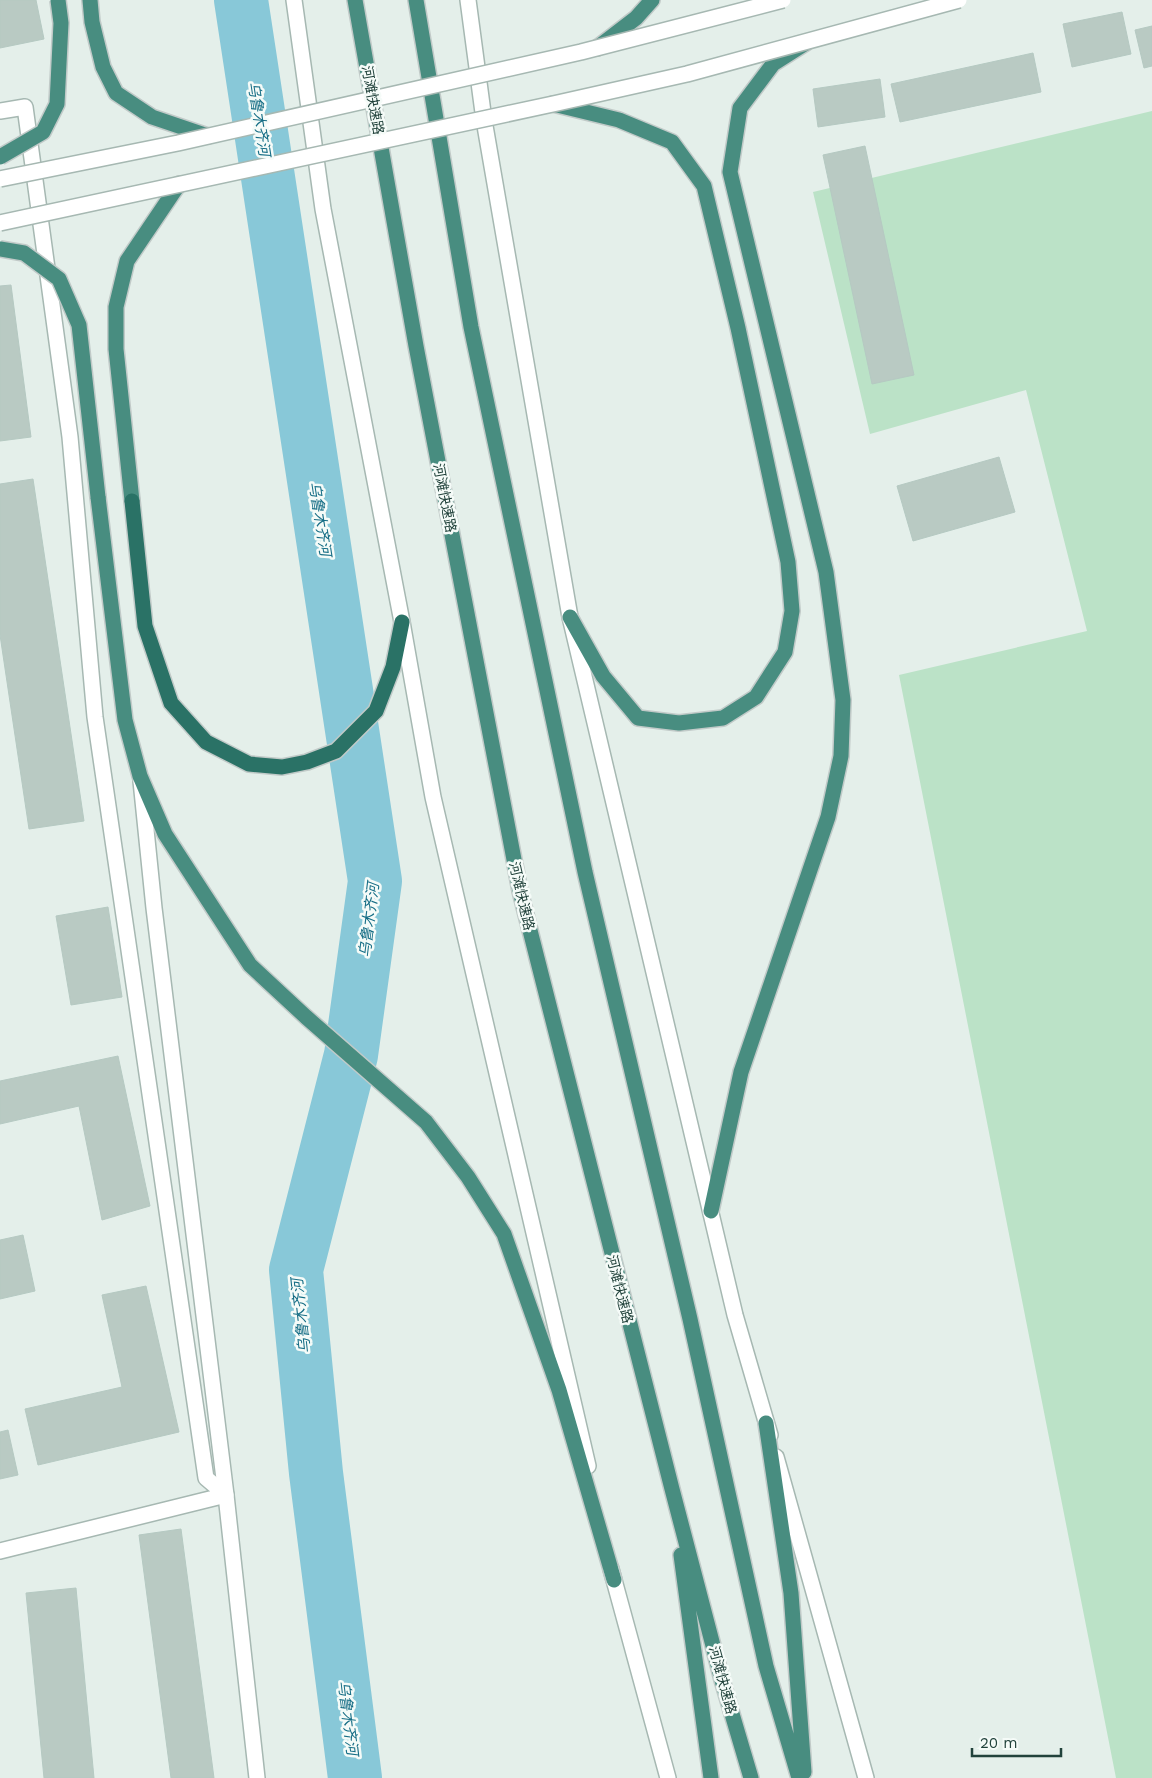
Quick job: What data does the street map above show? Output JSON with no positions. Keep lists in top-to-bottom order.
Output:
{
  "streets": {
    "highway": ["河滩快速路"]
  },
  "water": ["乌鲁木齐河"],
  "scale_bar": "20 m"
}
